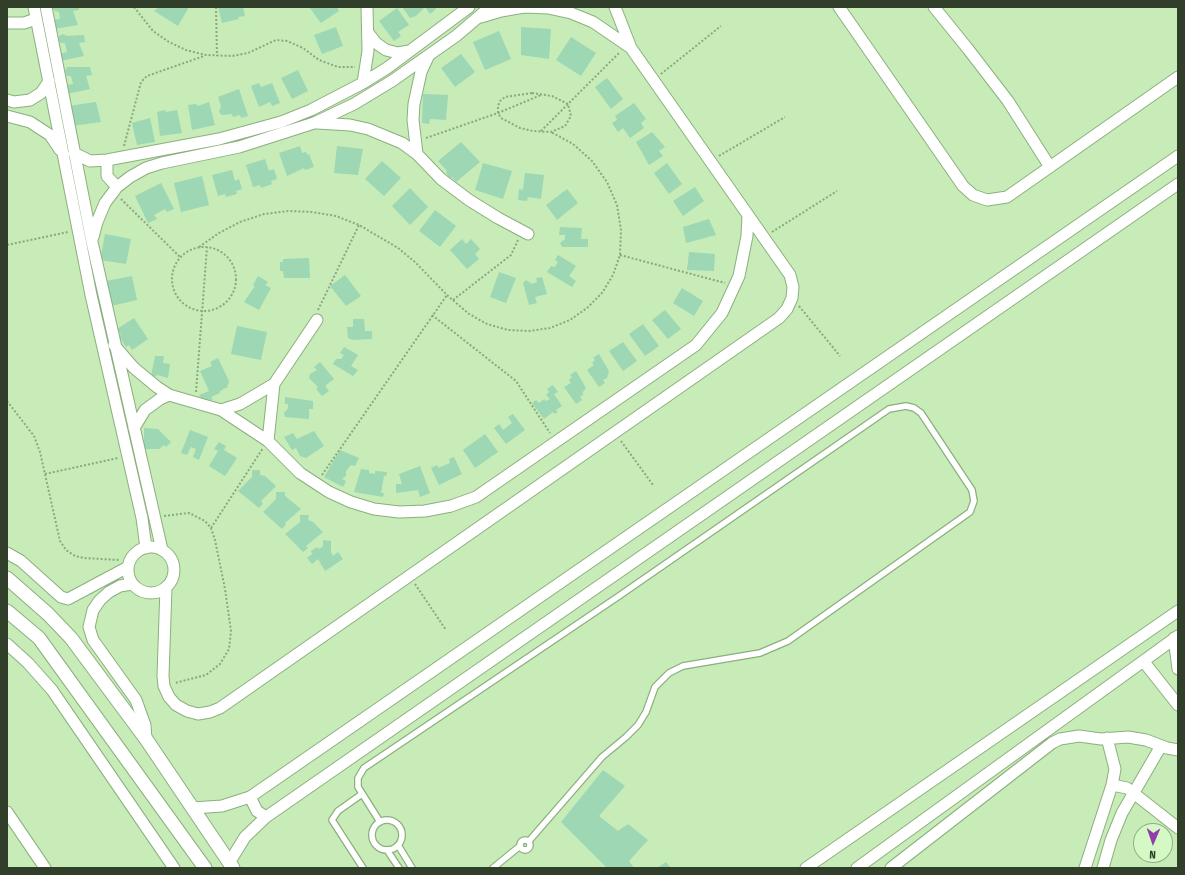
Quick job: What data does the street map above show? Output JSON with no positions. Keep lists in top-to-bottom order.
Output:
{
  "north": "bottom"
}
